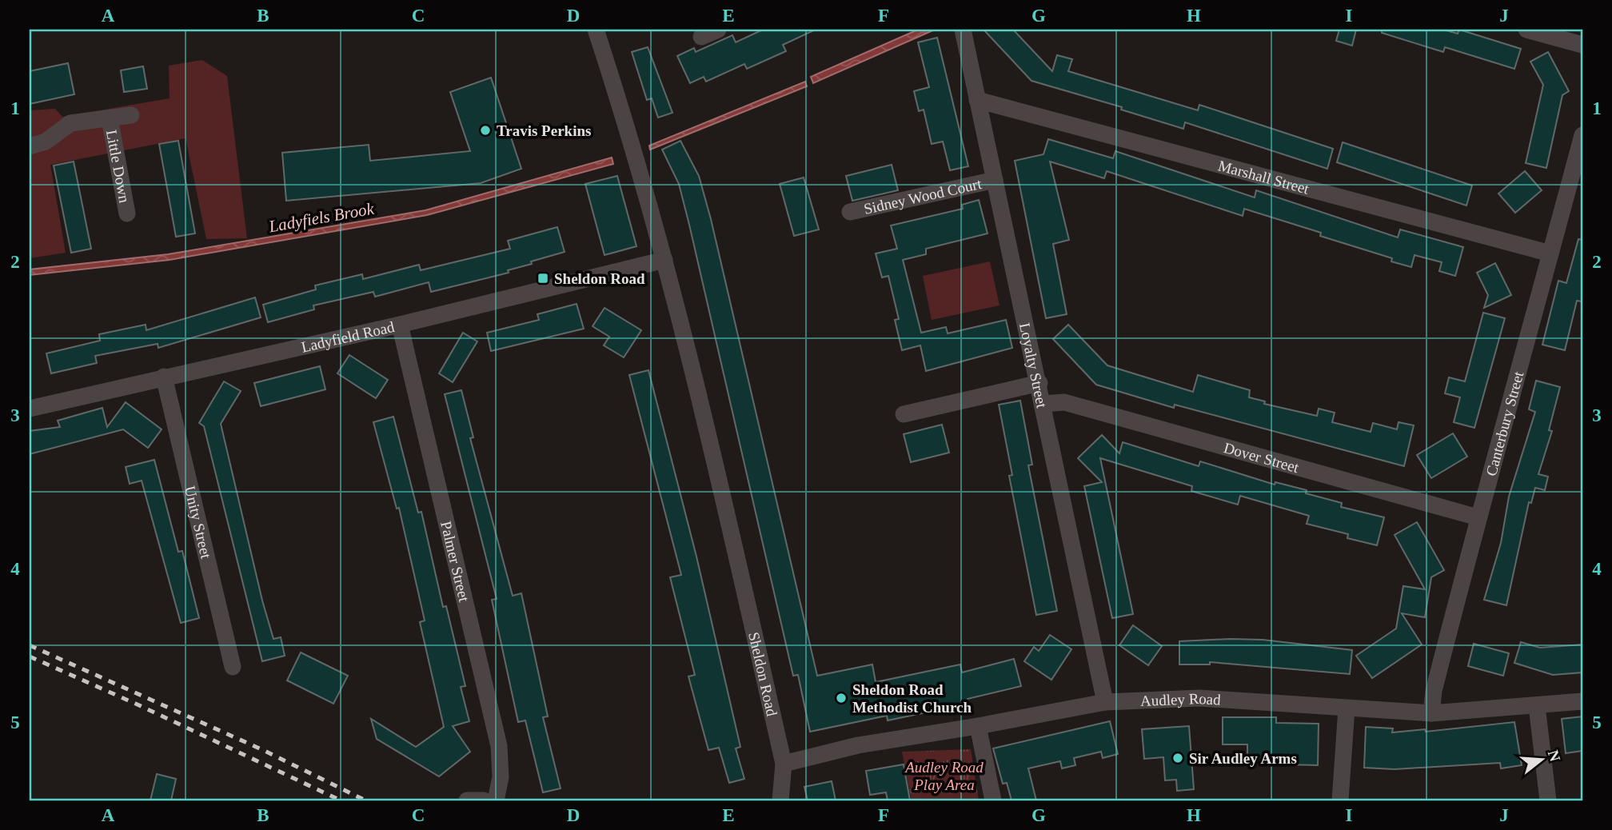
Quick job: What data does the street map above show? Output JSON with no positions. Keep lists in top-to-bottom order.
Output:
{
  "streets": {
    "street": [
      "Little Down",
      "Marshall Street",
      "Sidney Wood Court",
      "Ladyfield Road",
      "Loyalty Street",
      "Canterbury Street",
      "Dover Street",
      "Unity Street",
      "Palmer Street",
      "Sheldon Road",
      "Audley Road"
    ]
  },
  "crossings": [
    ["Marshall Street", "Loyalty Street"],
    ["Marshall Street", "Canterbury Street"],
    ["Sidney Wood Court", "Loyalty Street"],
    ["Ladyfield Road", "Unity Street"],
    ["Ladyfield Road", "Palmer Street"],
    ["Ladyfield Road", "Sheldon Road"],
    ["Loyalty Street", "Dover Street"],
    ["Loyalty Street", "Audley Road"],
    ["Canterbury Street", "Dover Street"],
    ["Canterbury Street", "Audley Road"],
    ["Sheldon Road", "Audley Road"]
  ],
  "water": ["Ladyfiels Brook"],
  "parks": ["Audley Road Play Area"],
  "places": {
    "other": ["Travis Perkins", "Sheldon Road Methodist Church", "Sir Audley Arms"],
    "transit": ["Sheldon Road"]
  },
  "north": "right",
  "grid": {
    "columns": [
      "A",
      "B",
      "C",
      "D",
      "E",
      "F",
      "G",
      "H",
      "I",
      "J"
    ],
    "rows": [
      "1",
      "2",
      "3",
      "4",
      "5"
    ]
  }
}
